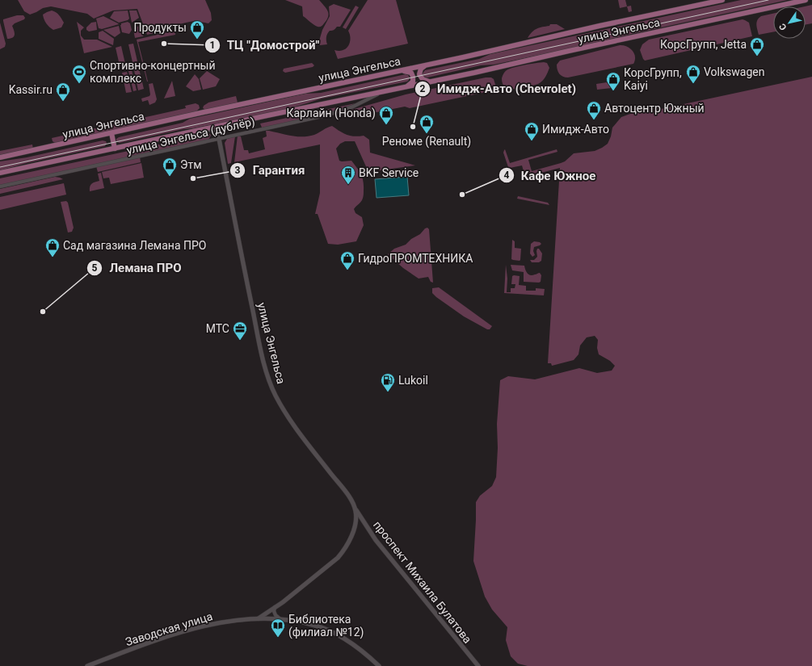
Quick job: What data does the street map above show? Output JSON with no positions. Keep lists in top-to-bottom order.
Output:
{
  "streets": {
    "main road": ["улица Энгельса"],
    "street": ["улица Энгельса (дублёр)", "проспект Михаила Булатова", "Заводская улица"]
  },
  "crossings": [
    ["улица Энгельса", "улица Энгельса (дублёр)"],
    ["улица Энгельса", "проспект Михаила Булатова"],
    ["улица Энгельса", "Заводская улица"]
  ],
  "places": {
    "shop": [
      "Продукты",
      "КорсГрупп, Jetta",
      "Volkswagen",
      "КорсГрупп, Kaiyi",
      "Kassir.ru",
      "Автоцентр Южный",
      "Карлайн (Honda)",
      "Реноме (Renault)",
      "Имидж-Авто",
      "Этм",
      "Сад магазина Лемана ПРО",
      "ГидроПРОМТЕХНИКА"
    ],
    "other": [
      "ТЦ \"Домострой\"",
      "Имидж-Авто (Chevrolet)",
      "Гарантия",
      "Кафе Южное",
      "Лемана ПРО"
    ],
    "sports": ["Спортивно-концертный комплекс"],
    "building": ["BKF Service"],
    "office": ["МТС"],
    "fuel station": ["Lukoil"],
    "library": ["Библиотека (филиал №12)"]
  },
  "north": "bottom left"
}
